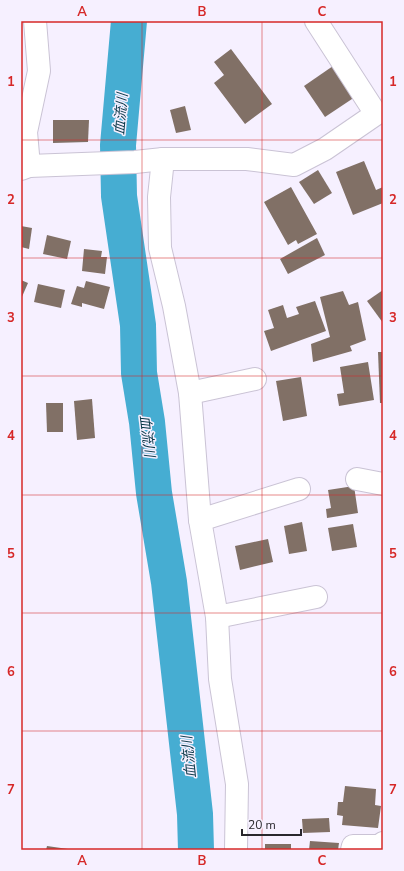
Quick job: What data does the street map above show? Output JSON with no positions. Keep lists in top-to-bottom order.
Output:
{
  "water": ["血流川"],
  "scale_bar": "20 m",
  "grid": {
    "columns": ["A", "B", "C"],
    "rows": [
      "1",
      "2",
      "3",
      "4",
      "5",
      "6",
      "7"
    ]
  }
}
